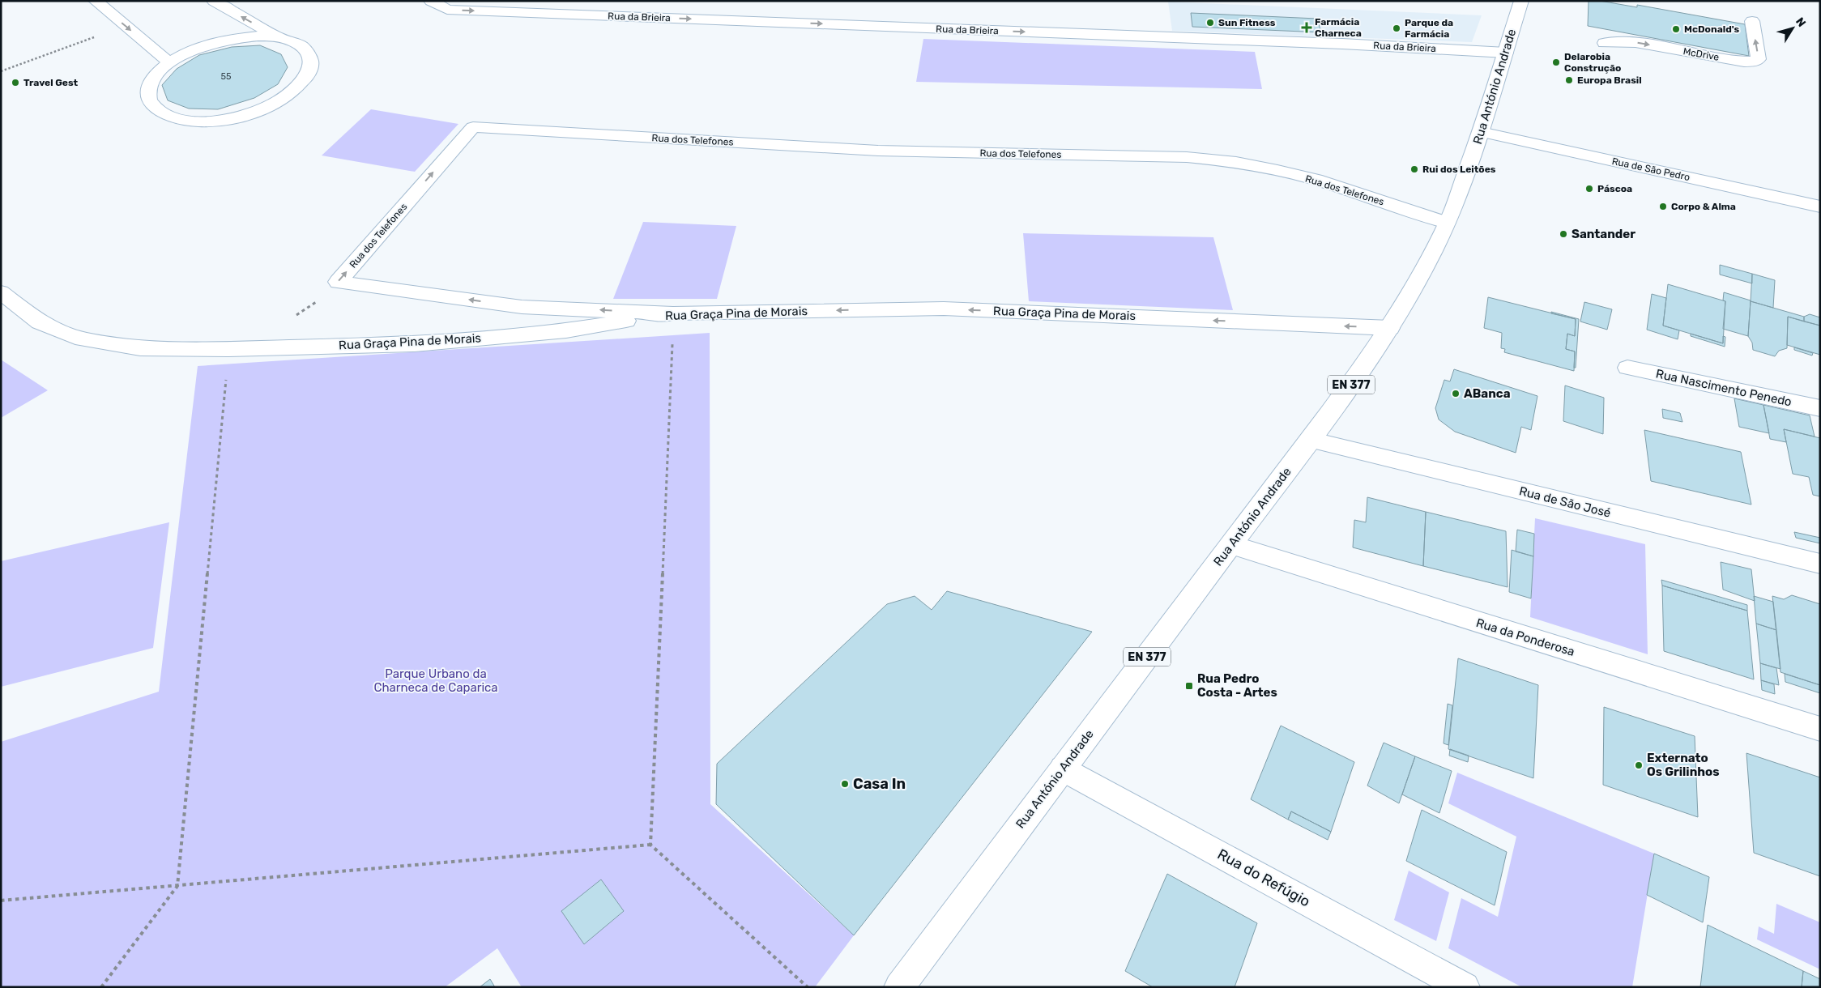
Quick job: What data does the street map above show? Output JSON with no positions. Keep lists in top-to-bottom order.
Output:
{
  "streets": {
    "street": [
      "Rua da Brieira",
      "McDrive",
      "Rua António Andrade",
      "Rua dos Telefones",
      "Rua de São Pedro",
      "Rua Graça Pina de Morais",
      "EN 377",
      "Rua Nascimento Penedo",
      "Rua de São José",
      "Rua da Ponderosa",
      "Rua do Refúgio"
    ]
  },
  "crossings": [
    ["Rua da Brieira", "Rua António Andrade"],
    ["Rua António Andrade", "Rua dos Telefones"],
    ["Rua António Andrade", "Rua de São Pedro"],
    ["Rua António Andrade", "Rua Graça Pina de Morais"],
    ["Rua António Andrade", "Rua de São José"],
    ["Rua António Andrade", "Rua da Ponderosa"],
    ["Rua António Andrade", "Rua do Refúgio"],
    ["Rua dos Telefones", "Rua Graça Pina de Morais"]
  ],
  "one_way": ["Rua da Brieira", "Rua Graça Pina de Morais"],
  "parks": ["Parque Urbano da Charneca de Caparica"],
  "places": {
    "other": [
      "Sun Fitness",
      "Parque da Farmácia",
      "McDonald's",
      "Delarobia Construção",
      "Europa Brasil",
      "Travel Gest",
      "Rui dos Leitões",
      "Páscoa",
      "Corpo & Alma",
      "Santander",
      "ABanca",
      "Externato Os Grilinhos",
      "Casa In"
    ],
    "health": ["Farmácia Charneca"],
    "transit": ["Rua Pedro Costa - Artes"]
  },
  "house_numbers": ["55"],
  "north": "top right"
}
